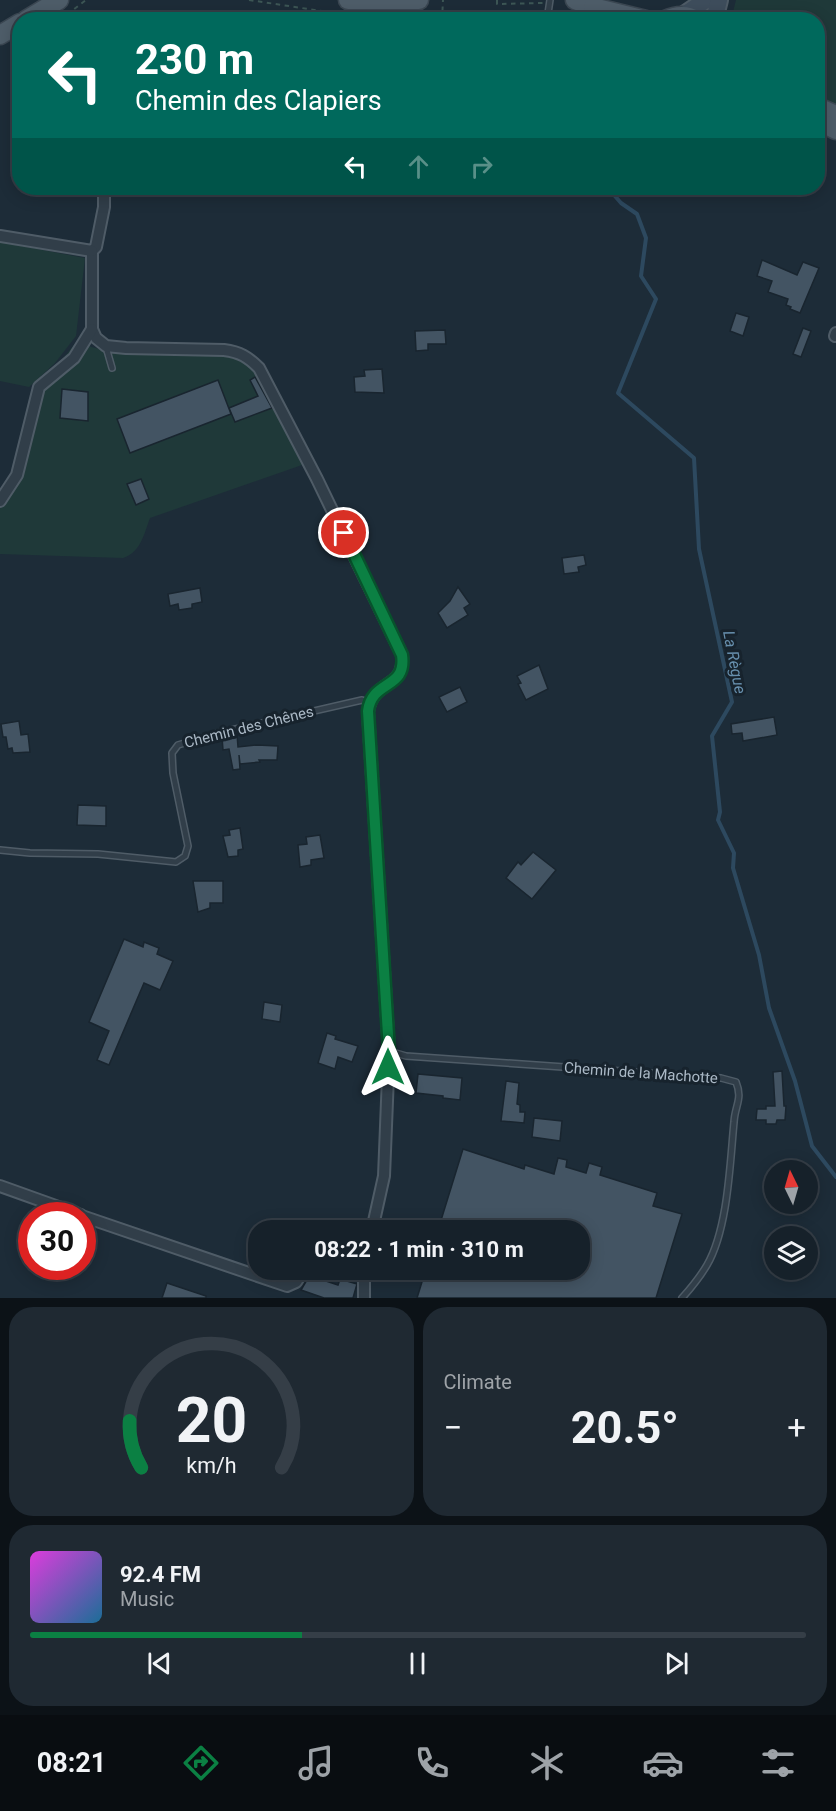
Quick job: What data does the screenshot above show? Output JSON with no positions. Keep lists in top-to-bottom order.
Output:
{
  "streets": {
    "lane": ["Chemin des Chênes", "Chemin de la Machotte"]
  },
  "water": ["La Règue"],
  "north": "top",
  "page": {
    "turn": ["230 m", "Chemin des Clapiers"],
    "limit": "30",
    "trip": "08:22 · 1 min · 310 m",
    "tile": "Climate",
    "heat": ["−", "20.5°", "+"],
    "song": ["92.4 FM", "Music"],
    "tabs": "08:21",
    "gauge": ["20", "km/h"]
  }
}
